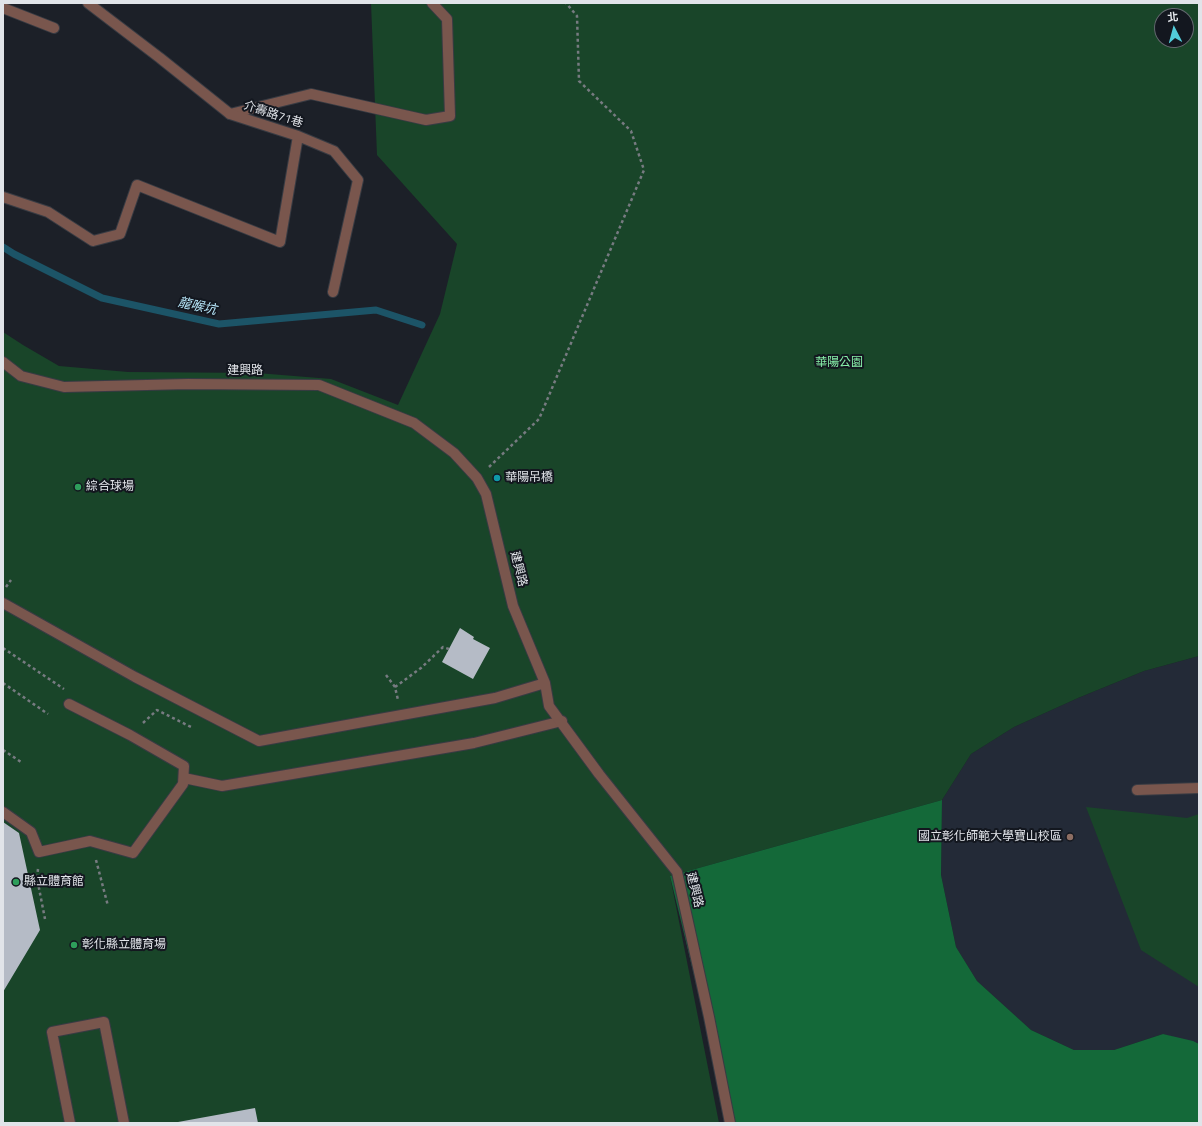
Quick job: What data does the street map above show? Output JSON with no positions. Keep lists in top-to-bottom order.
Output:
{
  "streets": {
    "street": ["介壽路71巷", "建興路"]
  },
  "water": ["龍喉坑"],
  "parks": ["華陽公園"],
  "places": [
    "華陽吊橋",
    "綜合球場",
    "國立彰化師範大學寶山校區",
    "縣立體育館",
    "彰化縣立體育場"
  ],
  "north": "top"
}
